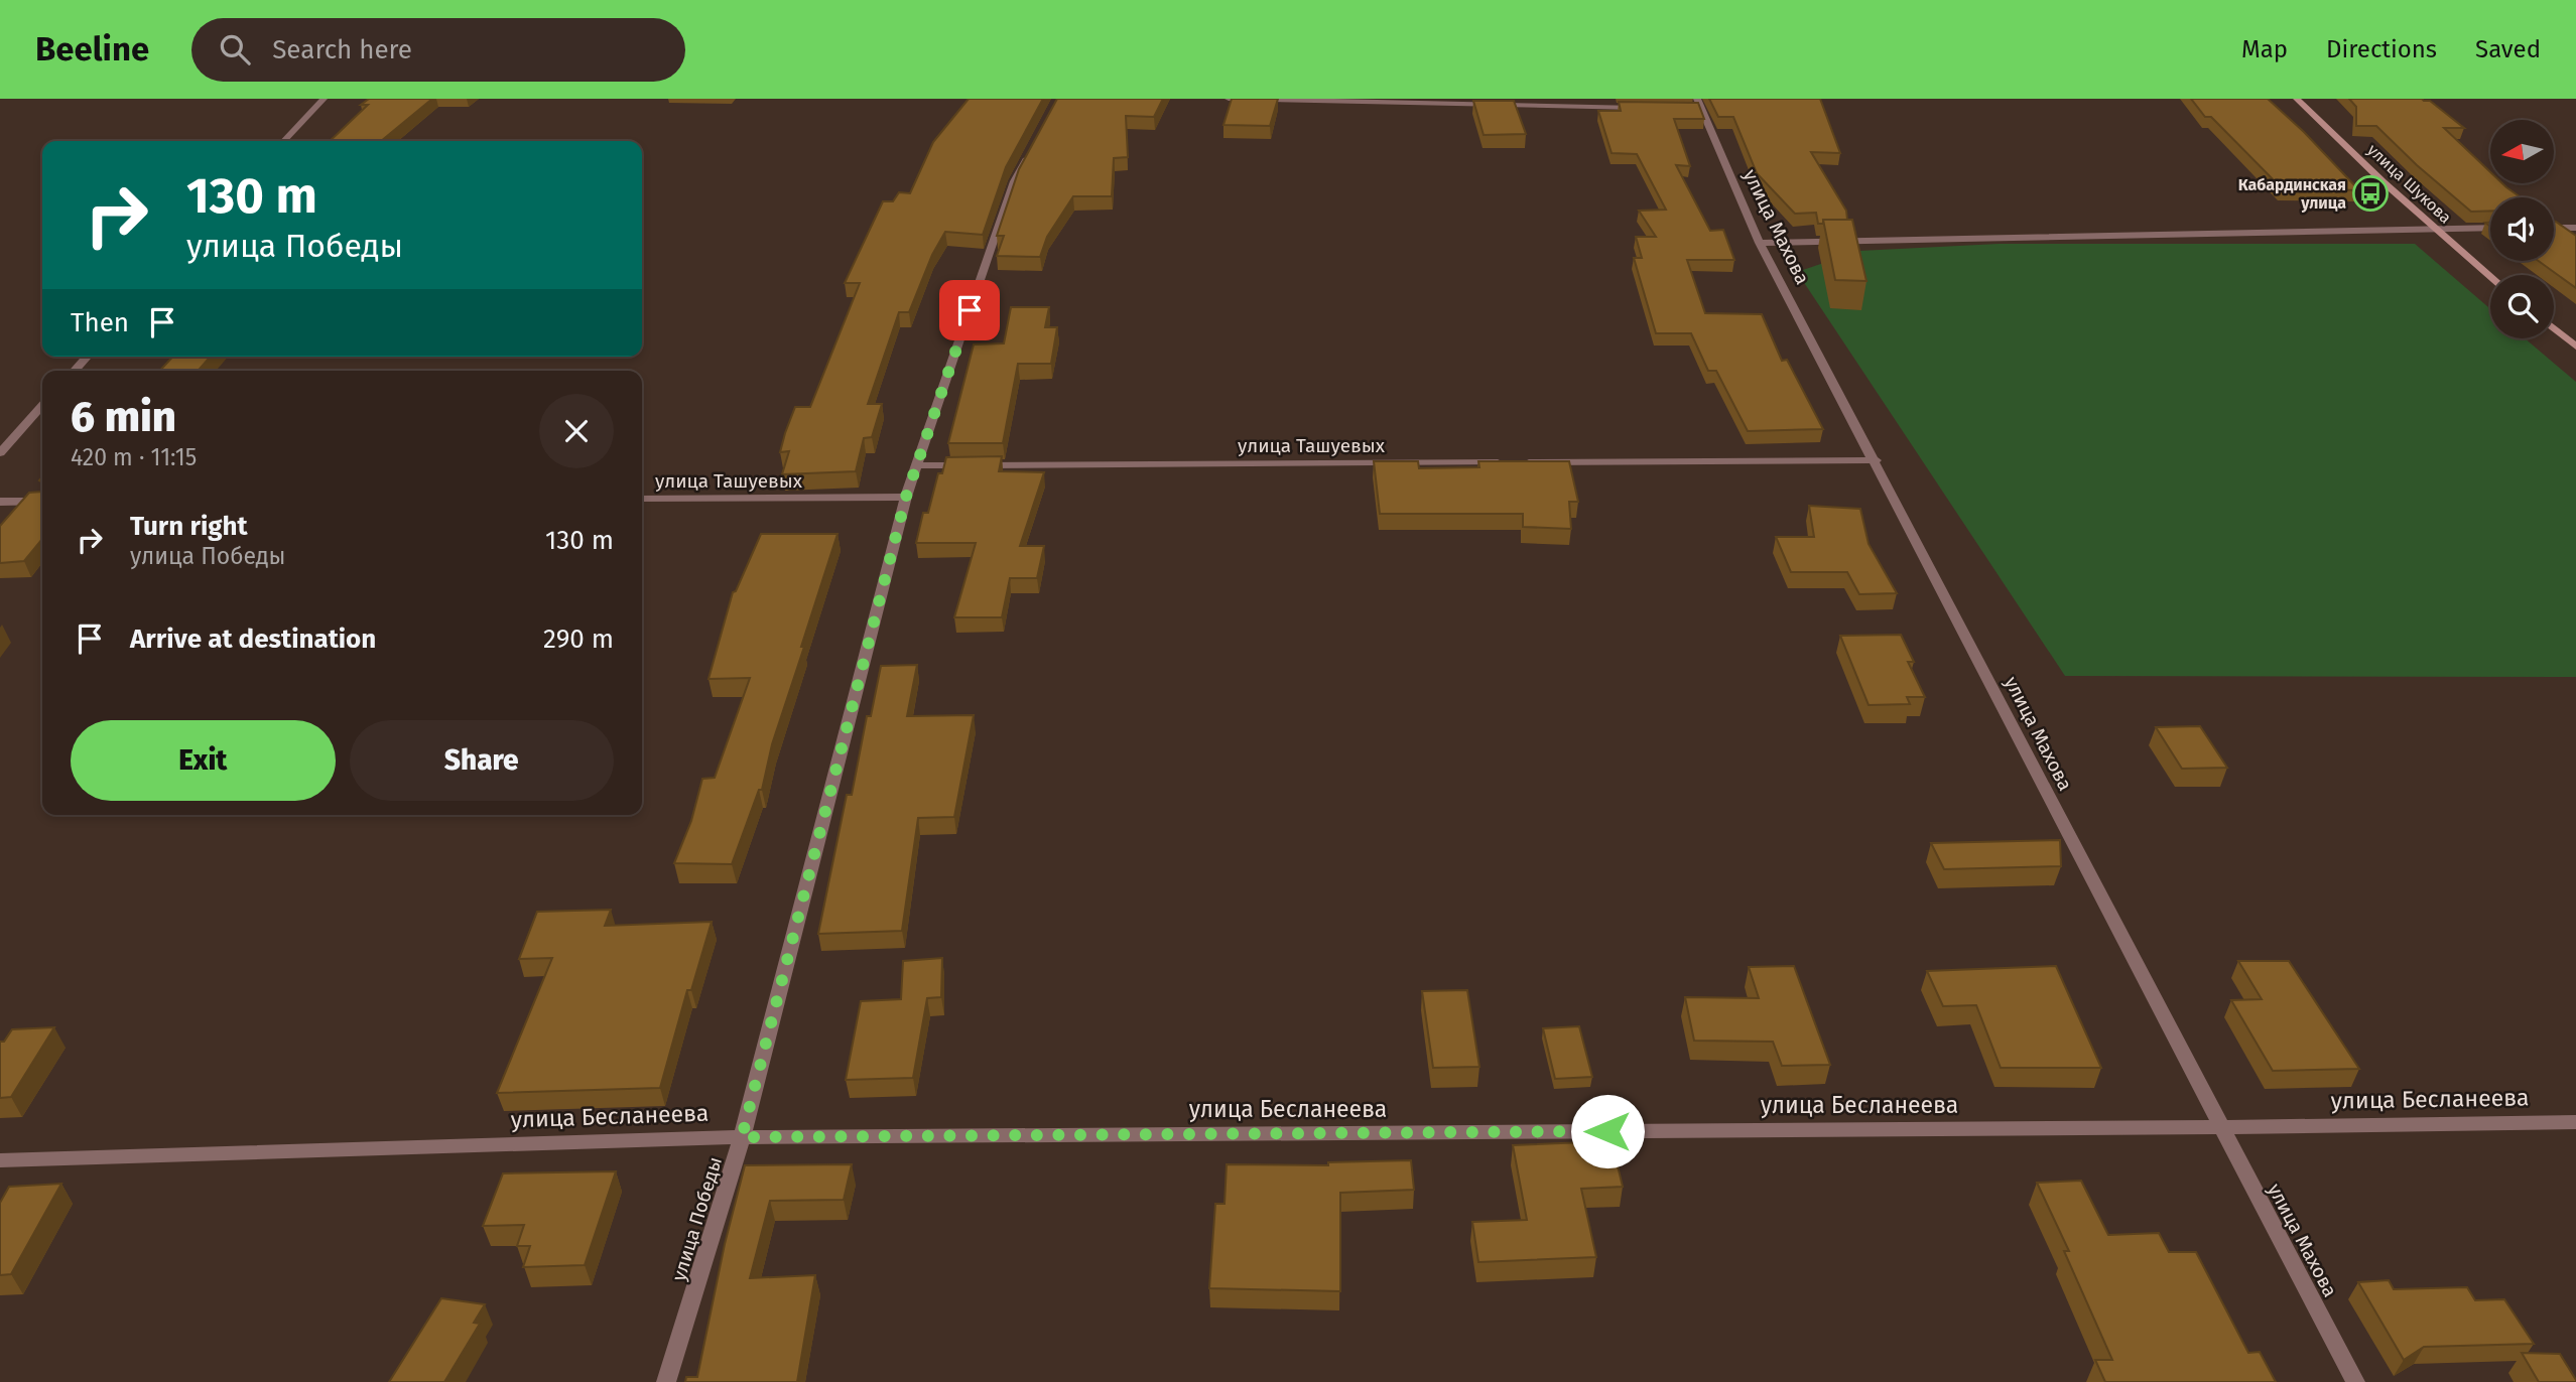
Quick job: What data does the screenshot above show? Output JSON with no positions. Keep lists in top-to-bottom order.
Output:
{
  "streets": {
    "main road": ["улица Шукова"],
    "street": [
      "улица Махова",
      "улица Ташуевых",
      "улица Бесланеева",
      "улица Победы"
    ]
  },
  "crossings": [
    ["улица Махова", "улица Ташуевых"],
    ["улица Махова", "улица Бесланеева"],
    ["улица Ташуевых", "улица Победы"],
    ["улица Бесланеева", "улица Победы"]
  ],
  "places": {
    "bus stop": ["Кабардинская улица"]
  },
  "north": "left",
  "page": {
    "header": "Beeline",
    "search": "Search here",
    "nav": ["Map", "Directions", "Saved"],
    "turn": ["130 m", "улица Победы"],
    "then": "Then",
    "heading": ["6 min", "420 m · 11:15"],
    "list": [
      {
        "name": "Turn right",
        "note": "улица Победы",
        "value": "130 m"
      },
      {
        "name": "Arrive at destination",
        "value": "290 m"
      }
    ],
    "buttons": ["Exit", "Share"]
  }
}
